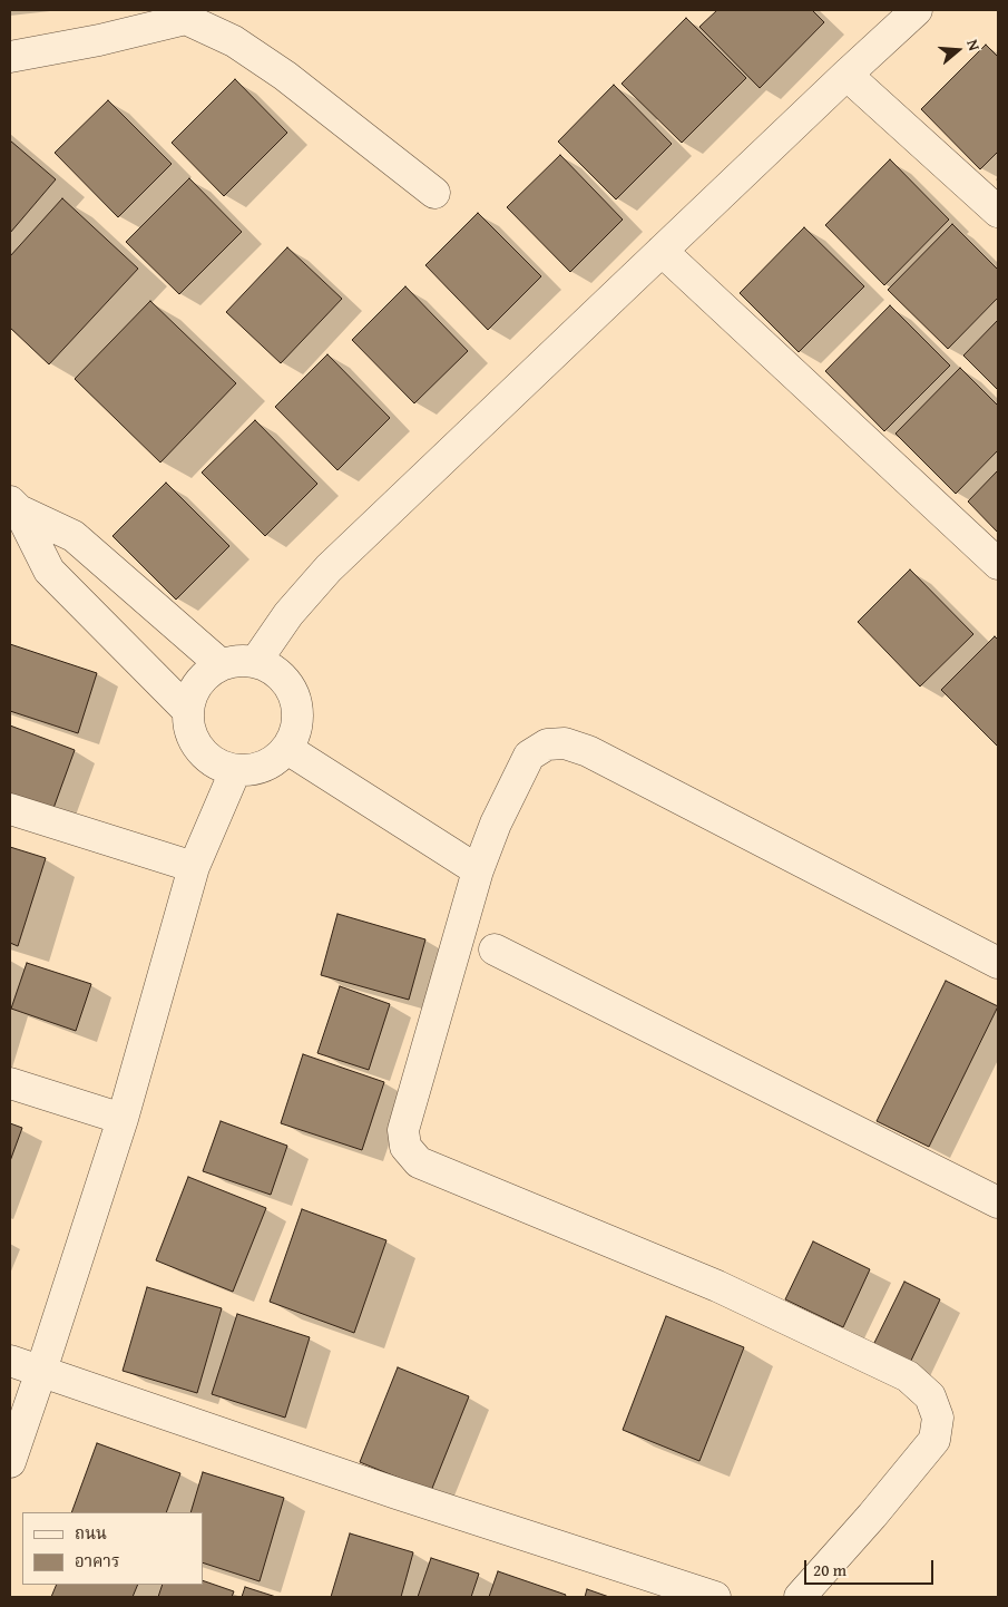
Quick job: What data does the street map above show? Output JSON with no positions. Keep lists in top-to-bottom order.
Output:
{
  "legend": ["ถนน", "อาคาร"],
  "scale_bar": "20 m",
  "north": "right"
}
